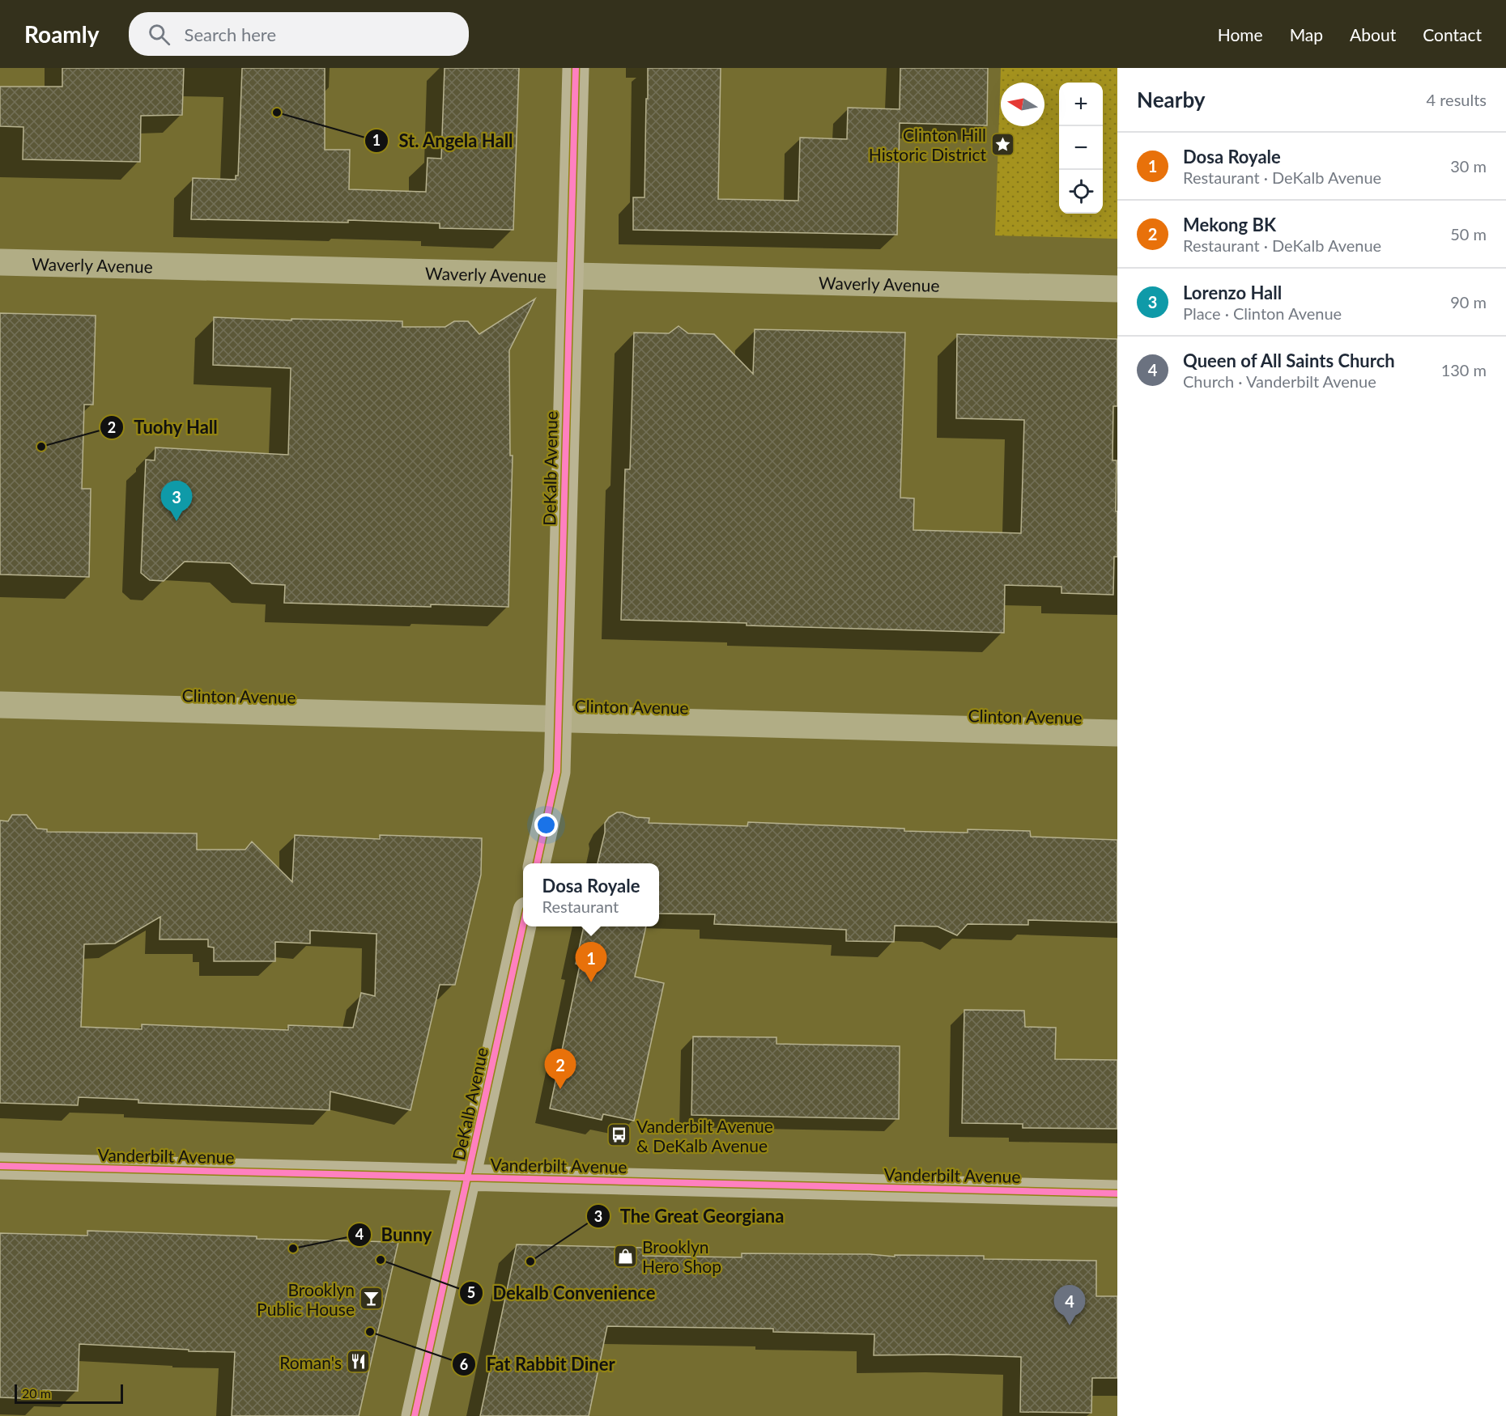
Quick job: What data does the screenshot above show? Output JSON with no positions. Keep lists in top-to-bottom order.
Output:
{
  "streets": {
    "main road": ["DeKalb Avenue", "Vanderbilt Avenue"],
    "street": ["Waverly Avenue", "Clinton Avenue"]
  },
  "crossings": [
    ["Waverly Avenue", "DeKalb Avenue"],
    ["DeKalb Avenue", "Clinton Avenue"],
    ["DeKalb Avenue", "Vanderbilt Avenue"]
  ],
  "places": {
    "other": [
      "St. Angela Hall",
      "Tuohy Hall",
      "Bunny",
      "Dekalb Convenience",
      "The Great Georgiana",
      "Fat Rabbit Diner"
    ],
    "place": ["Clinton Hill Historic District"],
    "bus stop": ["Vanderbilt Avenue & DeKalb Avenue"],
    "shop": ["Brooklyn Hero Shop"],
    "bar": ["Brooklyn Public House"],
    "restaurant": ["Roman's"]
  },
  "scale_bar": "20 m",
  "north": "left",
  "page": {
    "header": "Roamly",
    "search": "Search here",
    "nav": [
      "Home",
      "Map",
      "About",
      "Contact"
    ],
    "heading": ["Nearby", "4 results"],
    "map_buttons": ["+", "−"],
    "list": [
      {
        "mark": "1",
        "name": "Dosa Royale",
        "note": "Restaurant · DeKalb Avenue",
        "value": "30 m"
      },
      {
        "mark": "2",
        "name": "Mekong BK",
        "note": "Restaurant · DeKalb Avenue",
        "value": "50 m"
      },
      {
        "mark": "3",
        "name": "Lorenzo Hall",
        "note": "Place · Clinton Avenue",
        "value": "90 m"
      },
      {
        "mark": "4",
        "name": "Queen of All Saints Church",
        "note": "Church · Vanderbilt Avenue",
        "value": "130 m"
      }
    ],
    "pins": [
      "3",
      "1",
      "2",
      "4"
    ],
    "popup": ["Dosa Royale", "Restaurant"],
    "scale": "20 m"
  }
}
